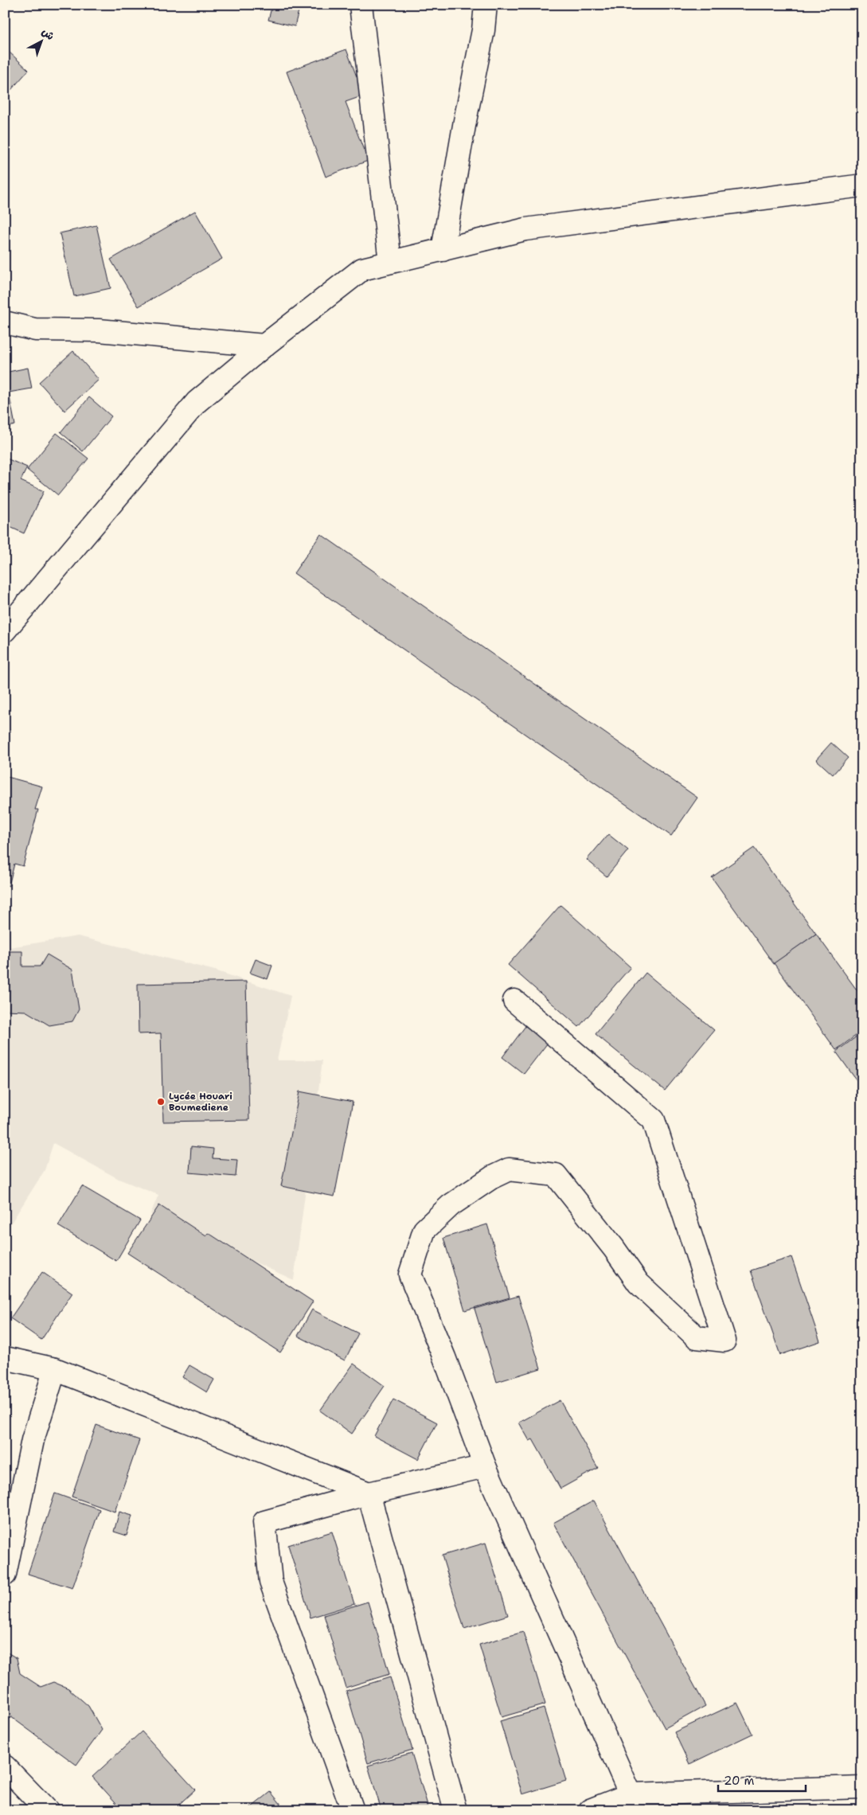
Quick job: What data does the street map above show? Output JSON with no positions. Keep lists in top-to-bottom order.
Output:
{
  "places": ["Lycée Houari Boumediene"],
  "scale_bar": "20 m",
  "north": "top right"
}
